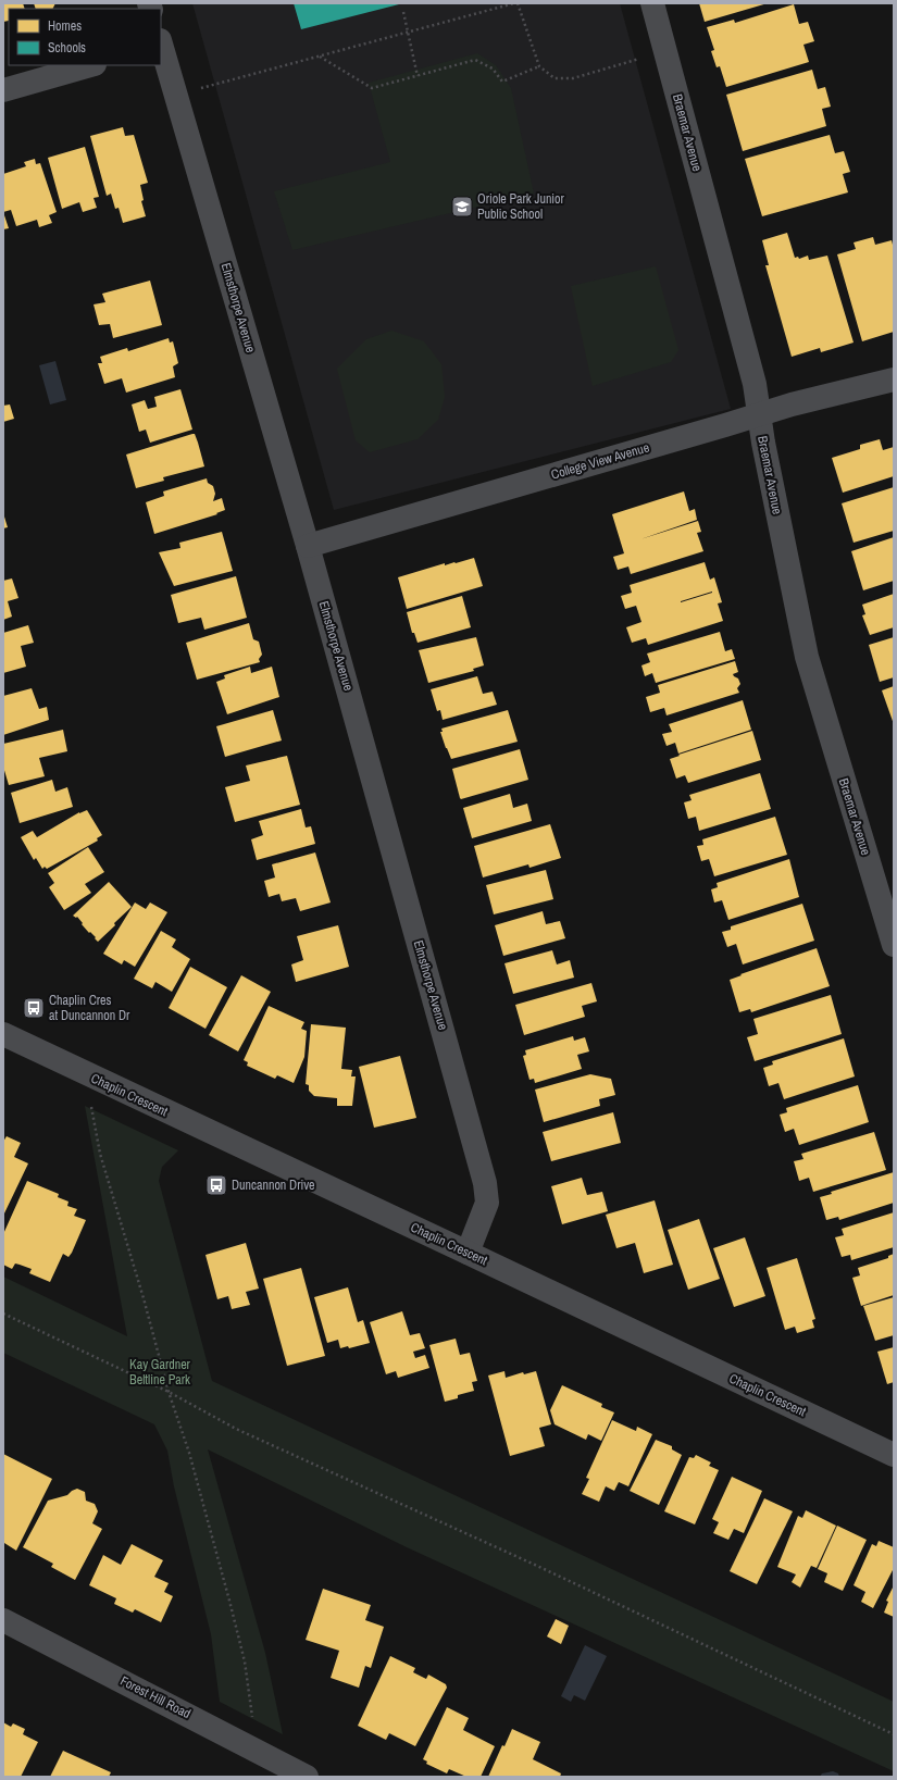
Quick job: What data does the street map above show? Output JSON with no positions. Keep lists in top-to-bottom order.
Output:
{
  "streets": {
    "street": [
      "Braemar Avenue",
      "Elmsthorpe Avenue",
      "College View Avenue",
      "Chaplin Crescent",
      "Forest Hill Road"
    ]
  },
  "crossings": [
    ["Braemar Avenue", "College View Avenue"],
    ["Elmsthorpe Avenue", "College View Avenue"],
    ["Elmsthorpe Avenue", "Chaplin Crescent"]
  ],
  "parks": ["Kay Gardner Beltline Park"],
  "places": {
    "school or university": ["Oriole Park Junior Public School"],
    "bus stop": ["Chaplin Cres at Duncannon Dr", "Duncannon Drive"]
  },
  "legend": ["Homes", "Schools"]
}
